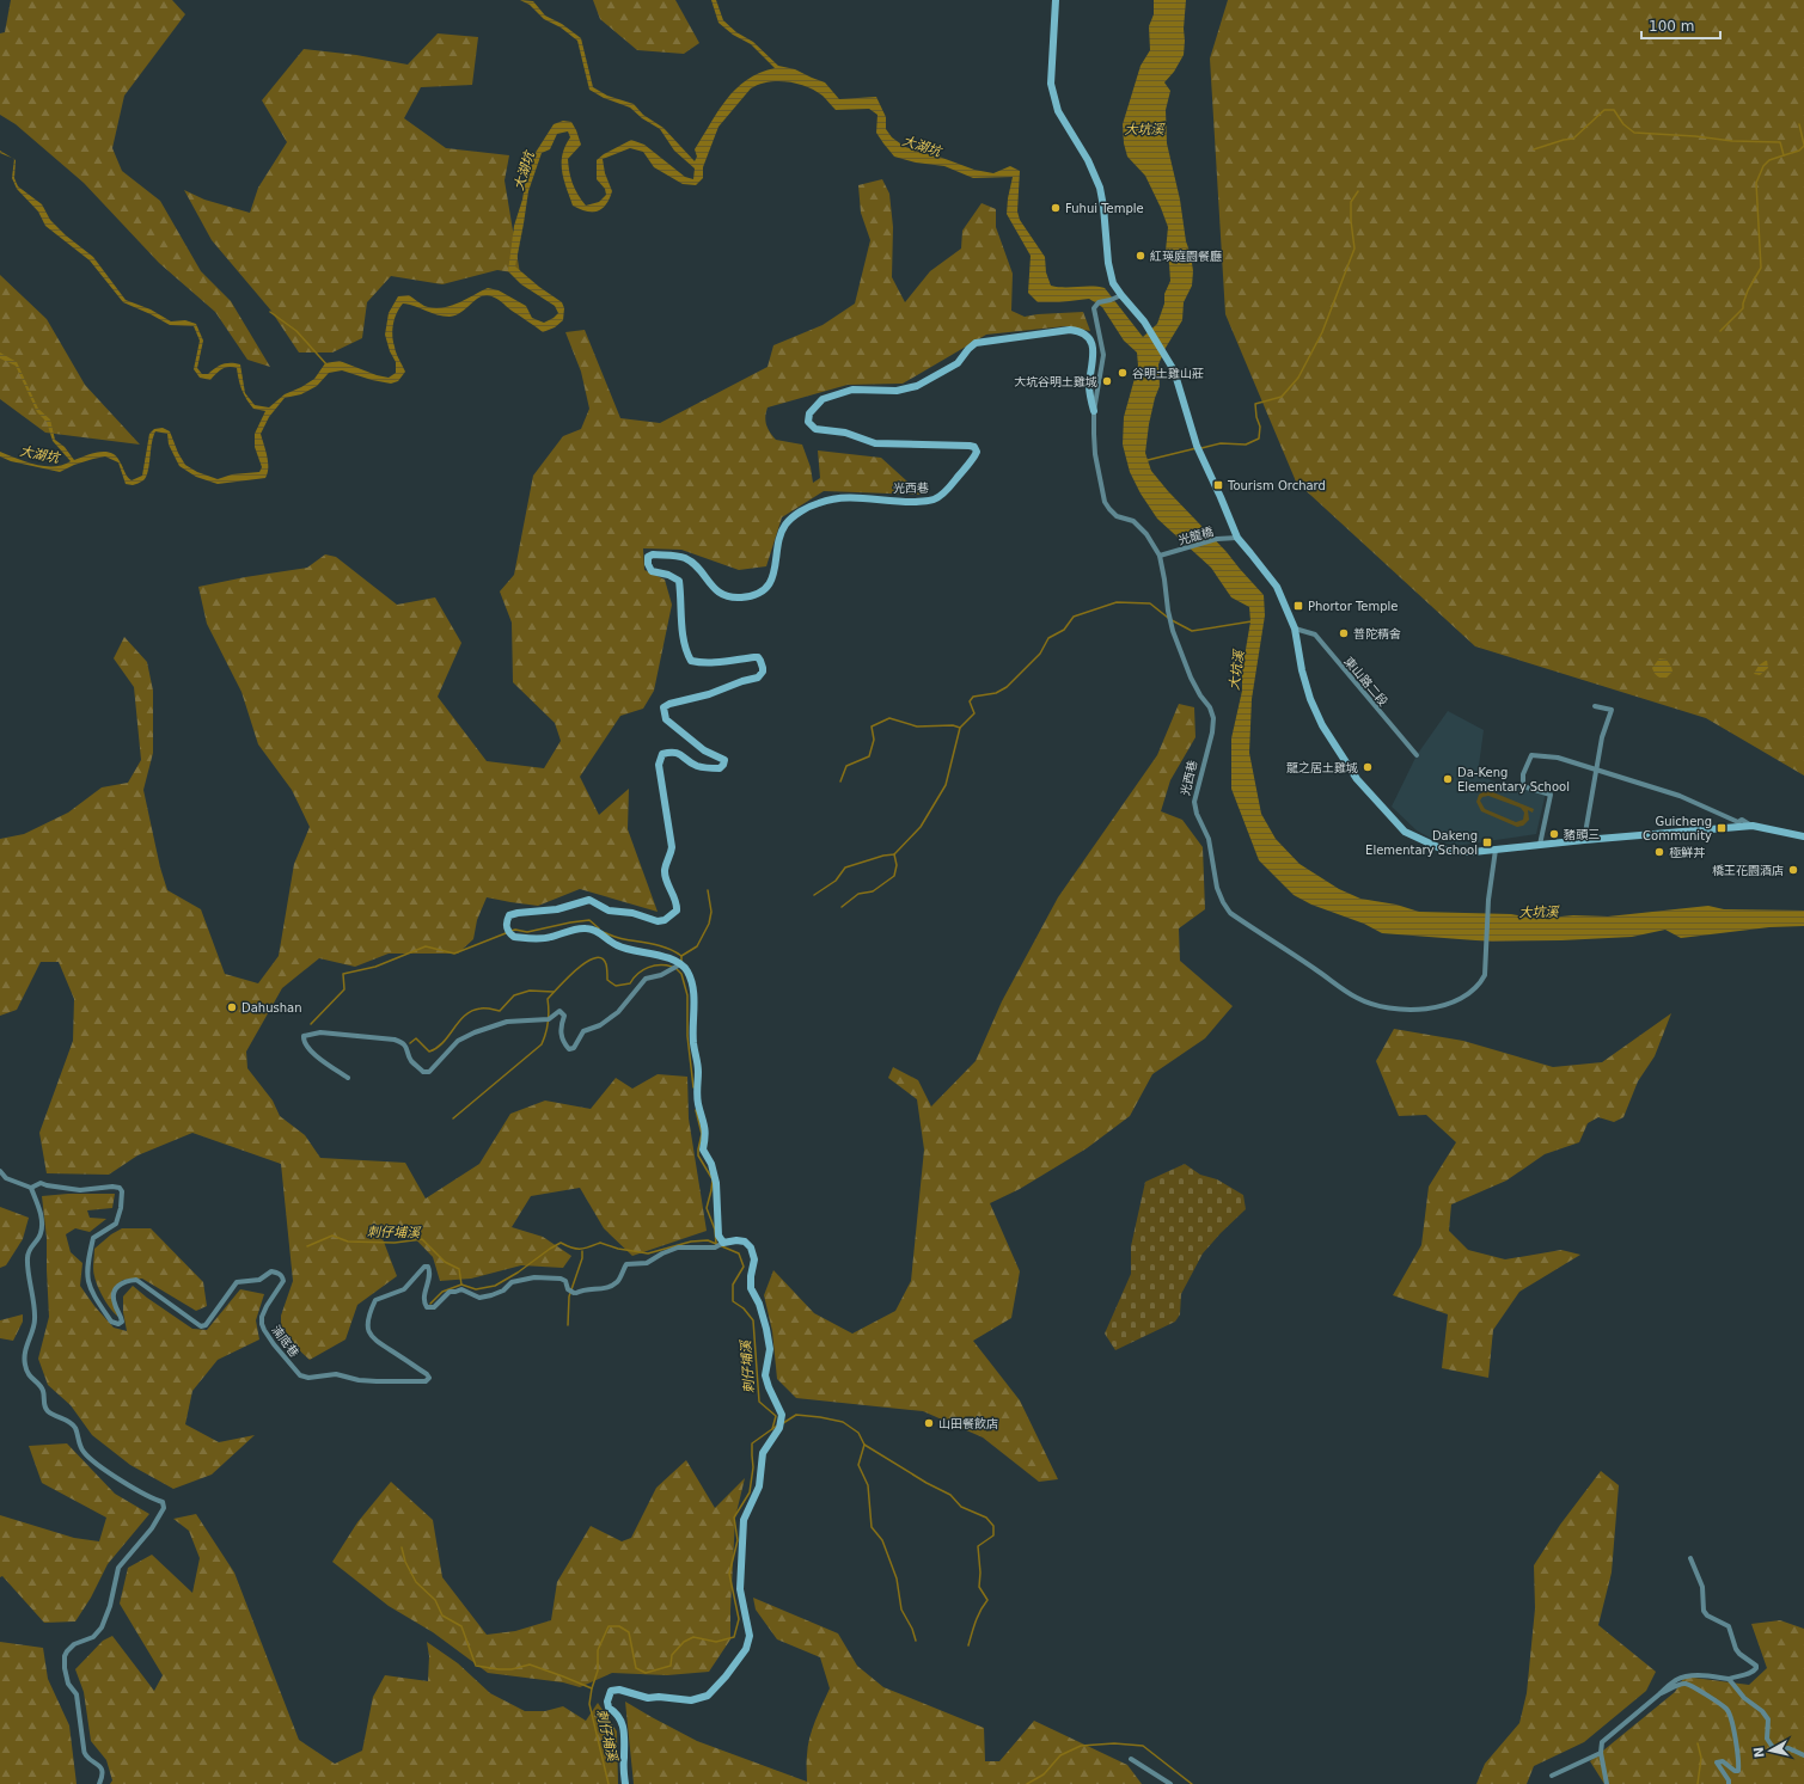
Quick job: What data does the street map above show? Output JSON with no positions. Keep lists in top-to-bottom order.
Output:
{
  "streets": {
    "street": [
      "光西巷",
      "光龍橋",
      "東山路二段",
      "湳底巷"
    ]
  },
  "crossings": [
    ["光西巷", "光龍橋"]
  ],
  "water": ["大坑溪", "大湖坑", "刺仔埔溪"],
  "places": {
    "other": [
      "Fuhui Temple",
      "紅瑛庭園餐廳",
      "谷明土雞山莊",
      "大坑谷明土雞城",
      "普陀精舍",
      "龍之居土雞城",
      "Da-Keng Elementary School",
      "豬頭三",
      "極鮮丼",
      "橋王花園酒店",
      "Dahushan",
      "山田餐飲店"
    ],
    "transit": [
      "Tourism Orchard",
      "Phortor Temple",
      "Guicheng Community",
      "Dakeng Elementary School"
    ]
  },
  "scale_bar": "100 m",
  "north": "left"
}
